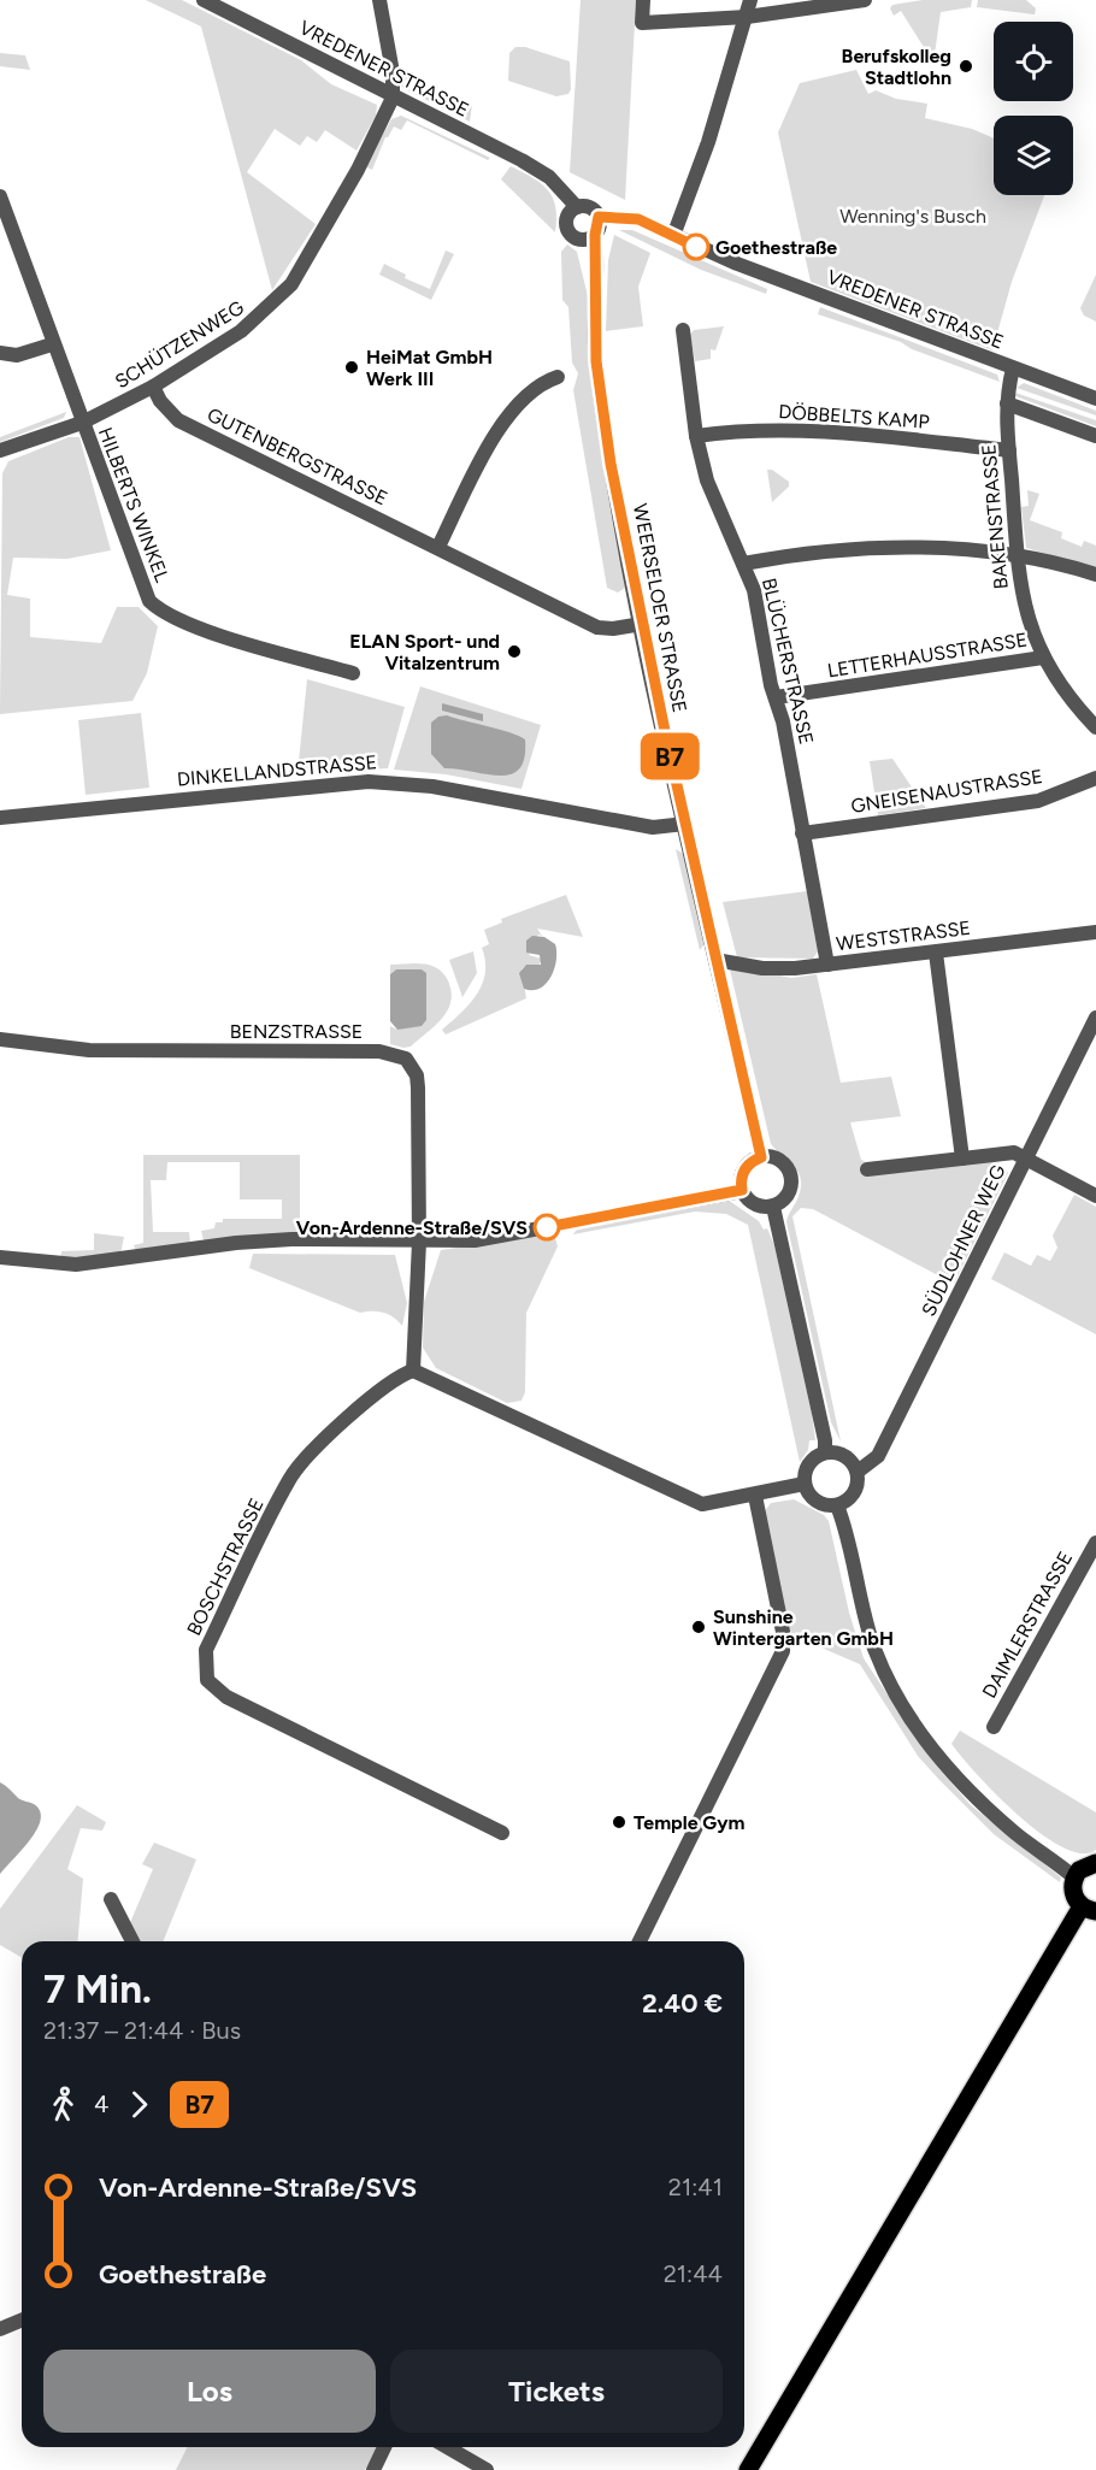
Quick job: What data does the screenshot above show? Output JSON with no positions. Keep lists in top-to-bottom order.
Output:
{
  "streets": {
    "street": [
      "VREDENER STRASSE",
      "SCHÜTZENWEG",
      "DÖBBELTS KAMP",
      "GUTENBERGSTRASSE",
      "HILBERTS WINKEL",
      "BAKENSTRASSE",
      "WEERSELOER STRASSE",
      "LETTERHAUSSTRASSE",
      "BLÜCHERSTRASSE",
      "DINKELLANDSTRASSE",
      "GNEISENAUSTRASSE",
      "WESTSTRASSE",
      "BENZSTRASSE",
      "SÜDLOHNER WEG",
      "BOSCHSTRASSE",
      "DAIMLERSTRASSE"
    ]
  },
  "crossings": [
    ["VREDENER STRASSE", "SCHÜTZENWEG"],
    ["VREDENER STRASSE", "BAKENSTRASSE"],
    ["VREDENER STRASSE", "WEERSELOER STRASSE"],
    ["SCHÜTZENWEG", "GUTENBERGSTRASSE"],
    ["SCHÜTZENWEG", "HILBERTS WINKEL"],
    ["DÖBBELTS KAMP", "BAKENSTRASSE"],
    ["DÖBBELTS KAMP", "BLÜCHERSTRASSE"],
    ["GUTENBERGSTRASSE", "WEERSELOER STRASSE"],
    ["BAKENSTRASSE", "LETTERHAUSSTRASSE"],
    ["WEERSELOER STRASSE", "DINKELLANDSTRASSE"],
    ["WEERSELOER STRASSE", "WESTSTRASSE"],
    ["LETTERHAUSSTRASSE", "BLÜCHERSTRASSE"],
    ["BLÜCHERSTRASSE", "GNEISENAUSTRASSE"],
    ["BLÜCHERSTRASSE", "WESTSTRASSE"]
  ],
  "parks": ["Wenning's Busch"],
  "places": [
    "Berufskolleg Stadtlohn",
    "Goethestraße",
    "HeiMat GmbH Werk III",
    "ELAN Sport- und Vitalzentrum",
    "Von-Ardenne-Straße/SVS",
    "Sunshine Wintergarten GmbH",
    "Temple Gym"
  ],
  "lines": ["bus line B7"],
  "page": {
    "on_map": "B7",
    "heading": ["7 Min.", "21:37 – 21:44 · Bus", "2.40 €"],
    "legs": ["4", "B7"],
    "list": [
      {
        "name": "Von-Ardenne-Straße/SVS",
        "value": "21:41"
      },
      {
        "name": "Goethestraße",
        "value": "21:44"
      }
    ],
    "buttons": ["Los", "Tickets"]
  }
}
